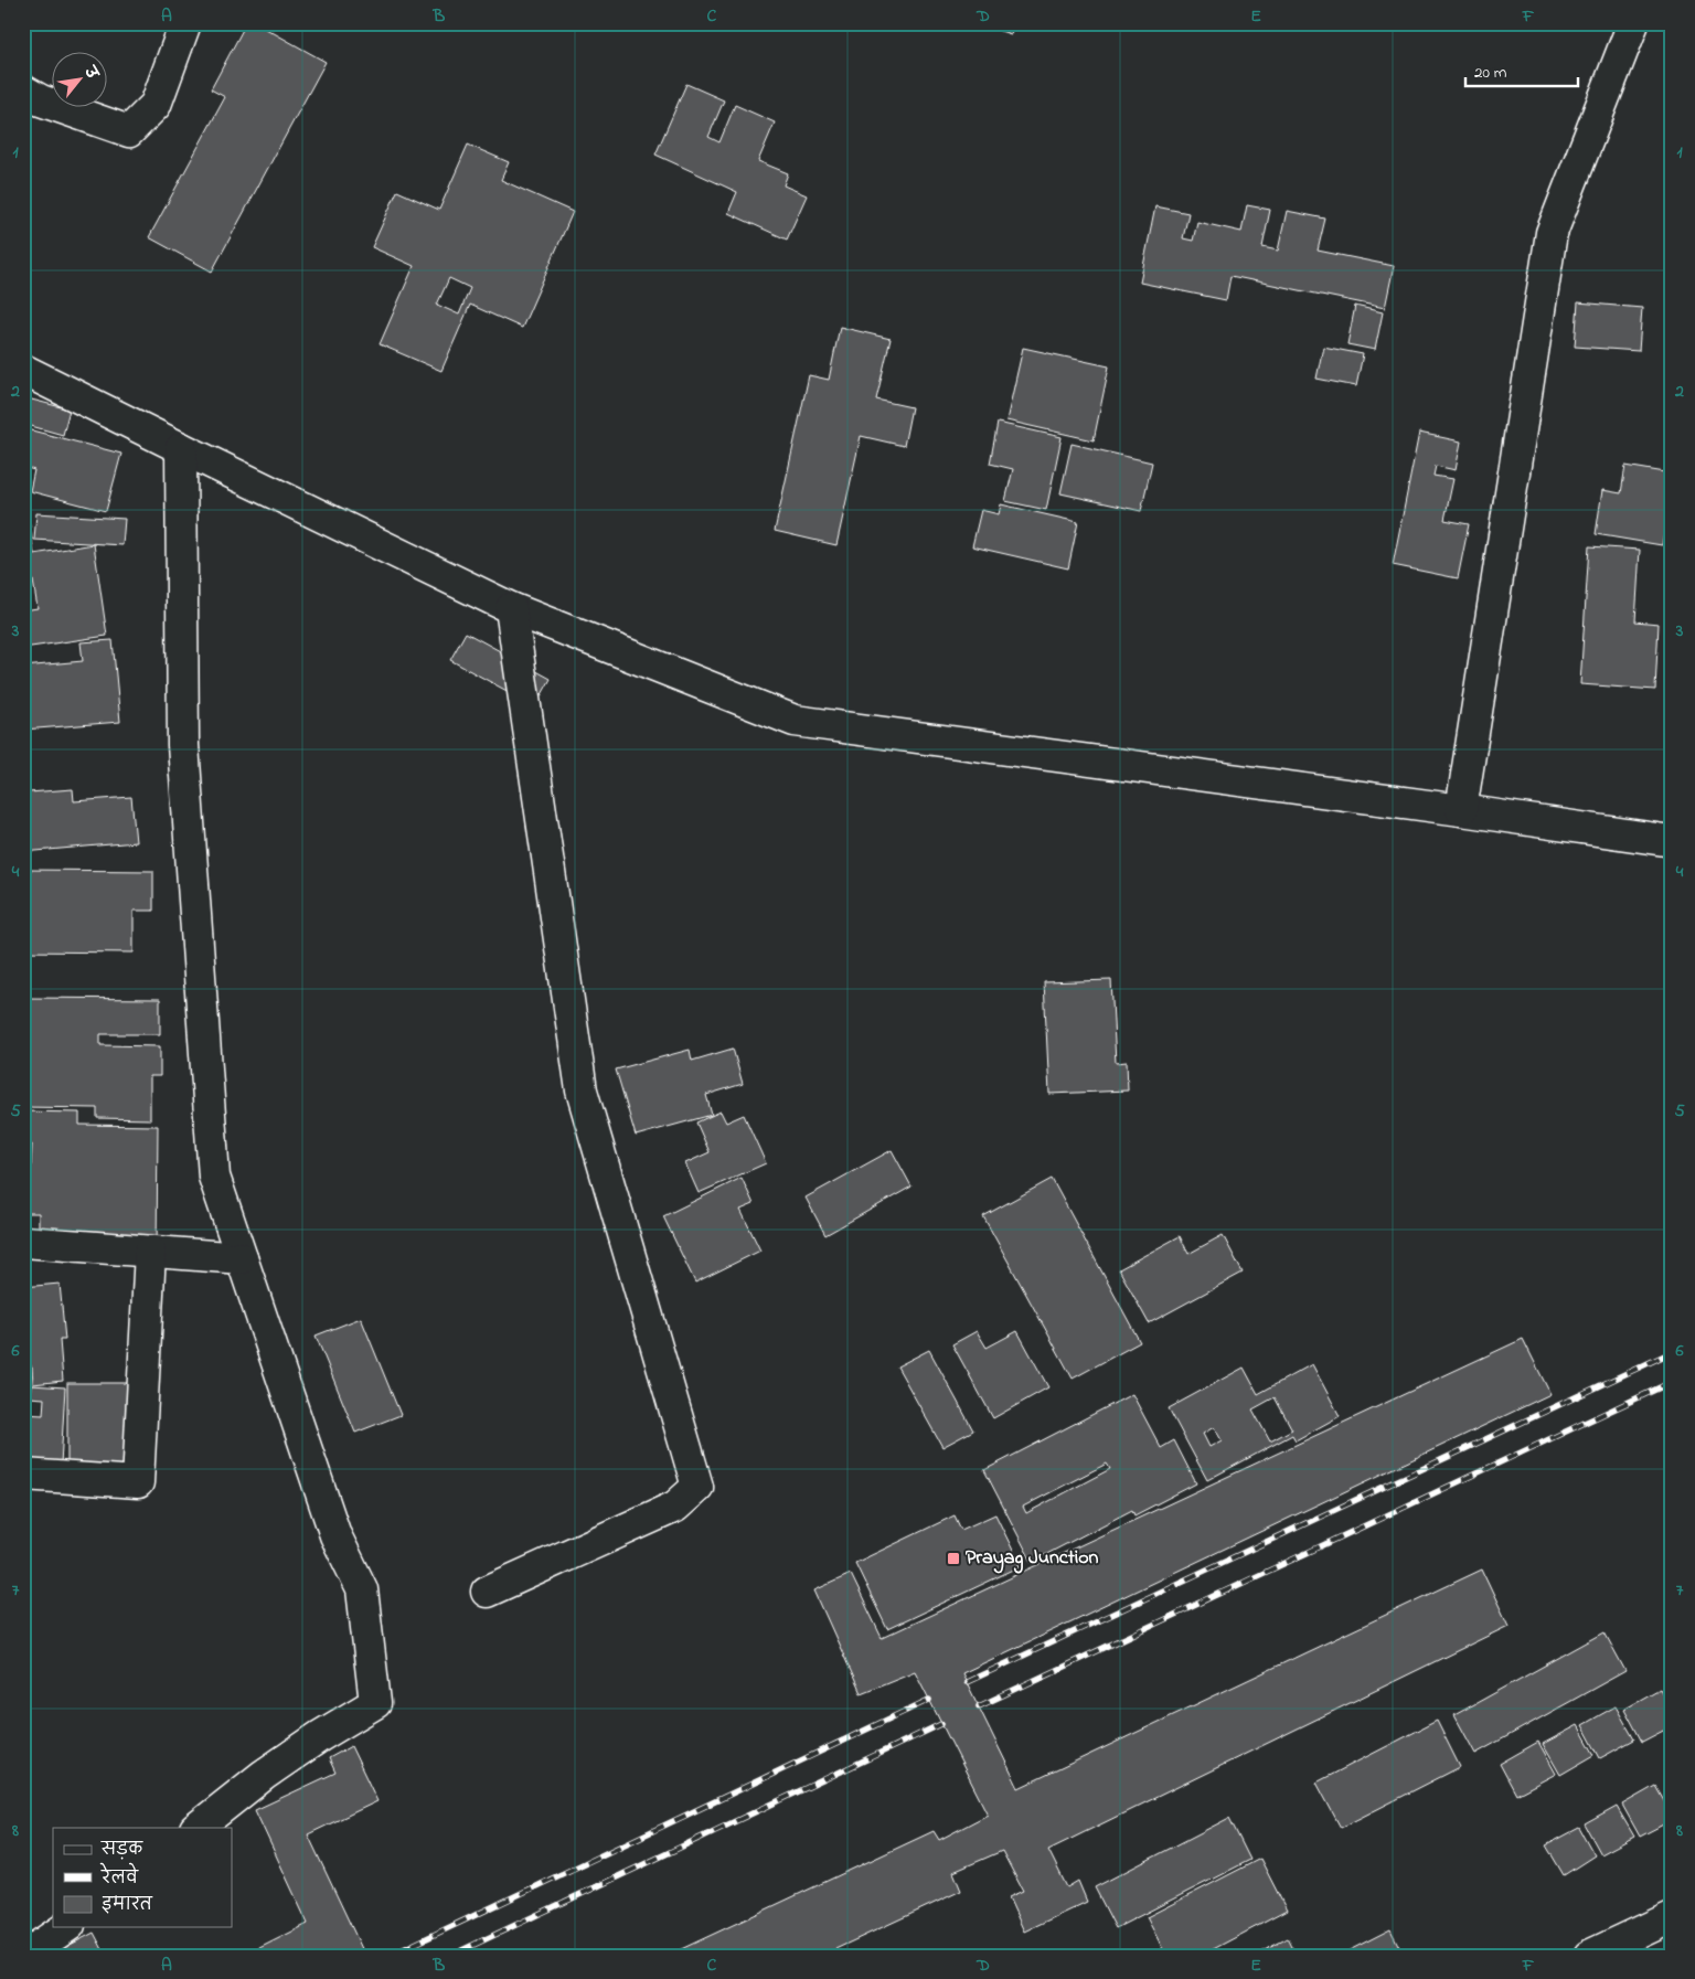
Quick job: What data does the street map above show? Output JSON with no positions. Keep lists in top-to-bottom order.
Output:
{
  "places": {
    "transit": ["Prayag Junction"]
  },
  "legend": ["सड़क", "रेलवे", "इमारत"],
  "scale_bar": "20 m",
  "north": "top right",
  "grid": {
    "columns": [
      "A",
      "B",
      "C",
      "D",
      "E",
      "F"
    ],
    "rows": [
      "1",
      "2",
      "3",
      "4",
      "5",
      "6",
      "7",
      "8"
    ]
  }
}
